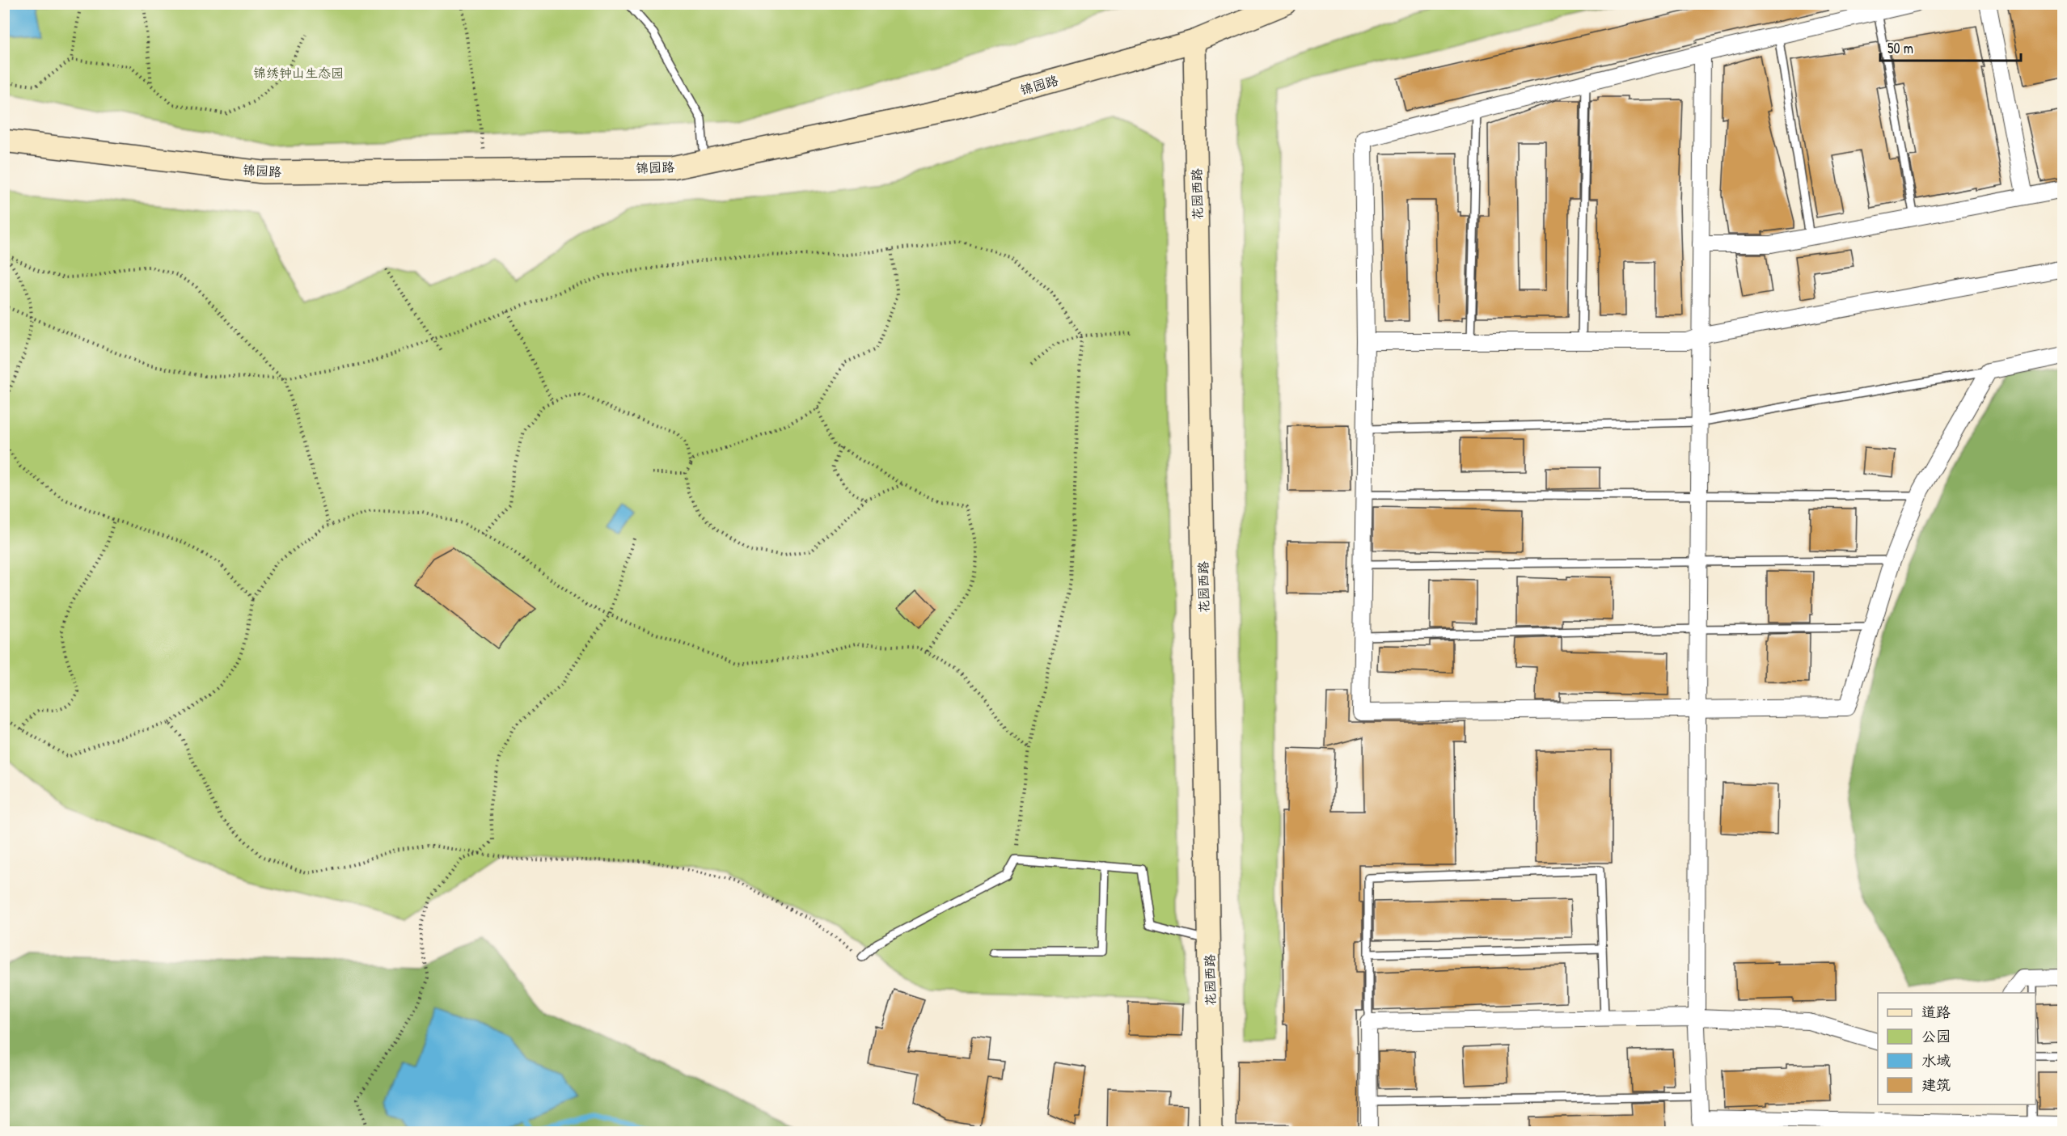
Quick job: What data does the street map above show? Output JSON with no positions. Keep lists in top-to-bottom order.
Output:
{
  "streets": {
    "street": ["锦园路", "花园西路"]
  },
  "crossings": [
    ["锦园路", "花园西路"]
  ],
  "parks": ["锦绣钟山生态园"],
  "legend": [
    "道路",
    "公园",
    "水域",
    "建筑"
  ],
  "scale_bar": "50 m"
}
